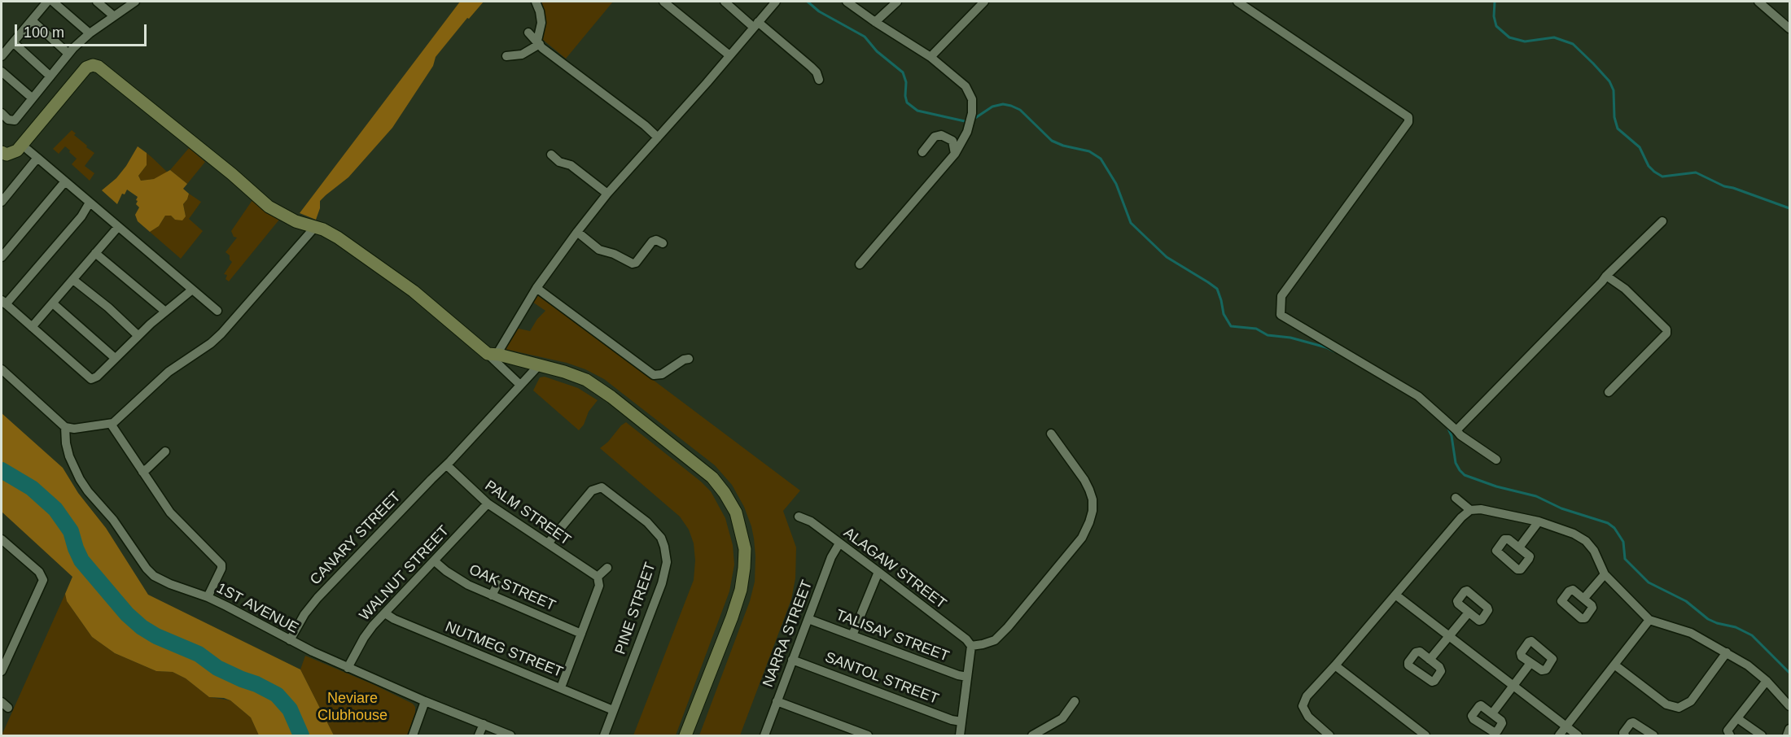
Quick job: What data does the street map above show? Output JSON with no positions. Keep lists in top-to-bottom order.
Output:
{
  "streets": {
    "street": [
      "PALM STREET",
      "CANARY STREET",
      "ALAGAW STREET",
      "WALNUT STREET",
      "OAK STREET",
      "1ST AVENUE",
      "PINE STREET",
      "NARRA STREET",
      "TALISAY STREET",
      "NUTMEG STREET",
      "SANTOL STREET"
    ]
  },
  "crossings": [
    ["PALM STREET", "CANARY STREET"],
    ["PALM STREET", "WALNUT STREET"],
    ["PALM STREET", "PINE STREET"],
    ["CANARY STREET", "1ST AVENUE"],
    ["ALAGAW STREET", "NARRA STREET"],
    ["WALNUT STREET", "OAK STREET"],
    ["WALNUT STREET", "1ST AVENUE"],
    ["WALNUT STREET", "NUTMEG STREET"],
    ["PINE STREET", "NUTMEG STREET"],
    ["NARRA STREET", "TALISAY STREET"],
    ["NARRA STREET", "SANTOL STREET"]
  ],
  "parks": ["Neviare Clubhouse"],
  "scale_bar": "100 m"
}
